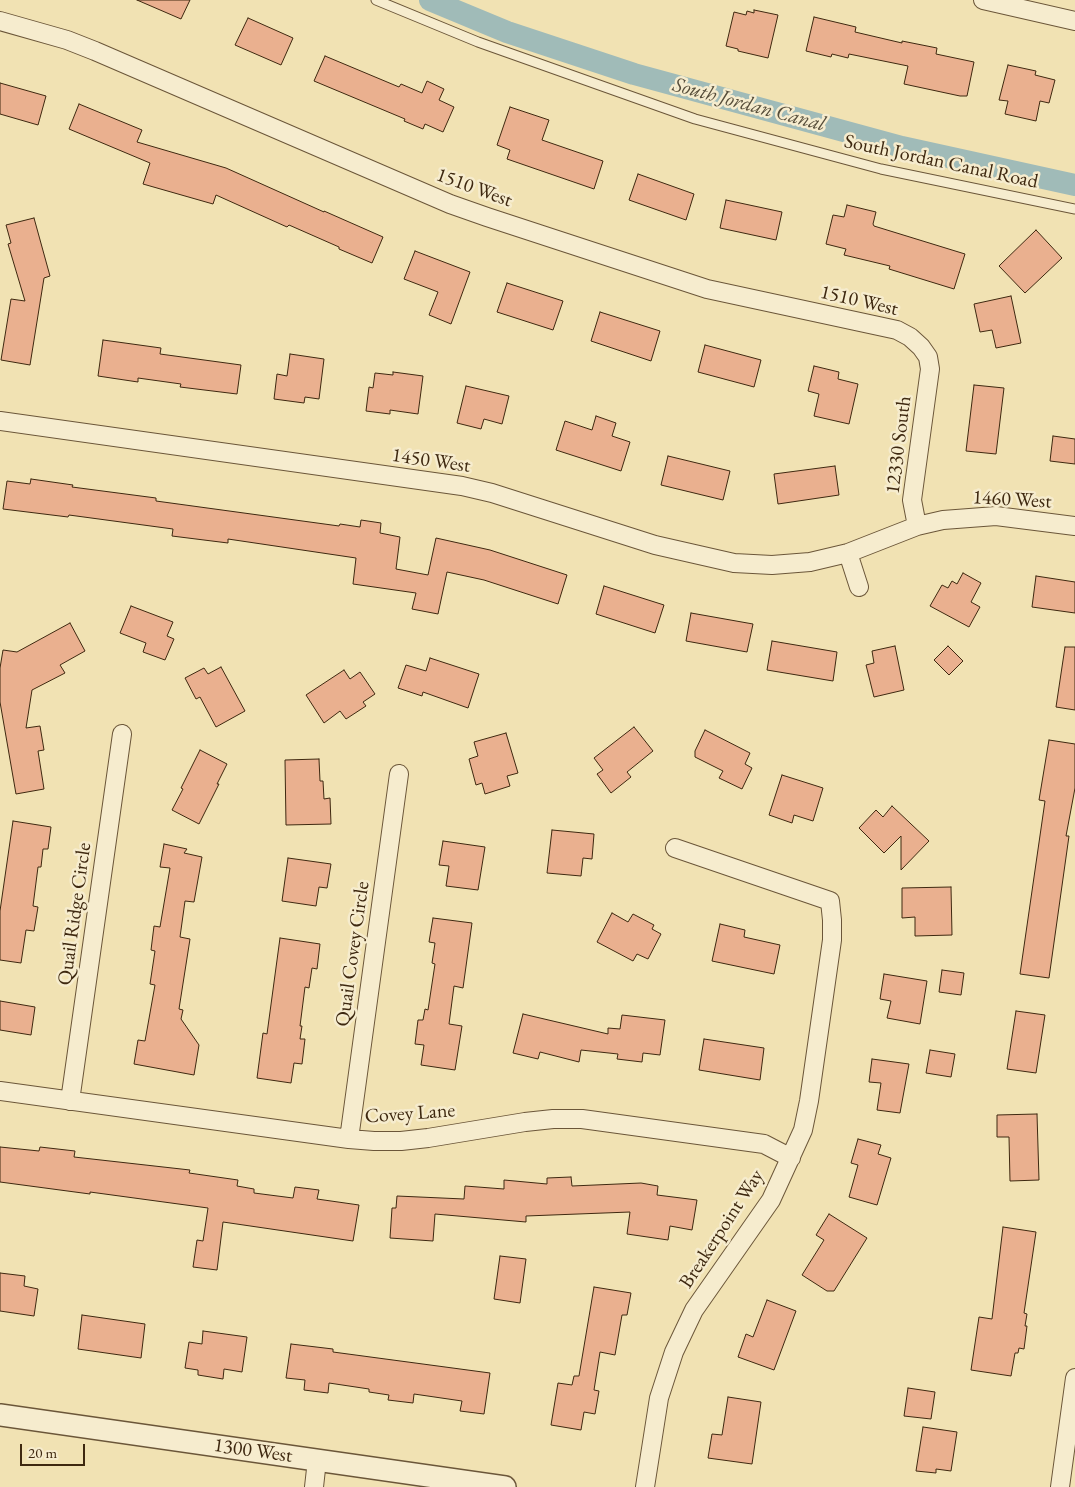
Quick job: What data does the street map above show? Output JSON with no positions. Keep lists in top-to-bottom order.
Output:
{
  "streets": {
    "street": [
      "1510 West",
      "12330 South",
      "1450 West",
      "1460 West",
      "Quail Ridge Circle",
      "Quail Covey Circle",
      "Covey Lane",
      "Breakerpoint Way",
      "1300 West"
    ],
    "lane": ["South Jordan Canal Road"]
  },
  "crossings": [
    ["1510 West", "12330 South"],
    ["12330 South", "1450 West"],
    ["12330 South", "1460 West"],
    ["1450 West", "1460 West"],
    ["Quail Ridge Circle", "Covey Lane"],
    ["Quail Covey Circle", "Covey Lane"],
    ["Covey Lane", "Breakerpoint Way"]
  ],
  "water": ["South Jordan Canal"],
  "scale_bar": "20 m"
}
